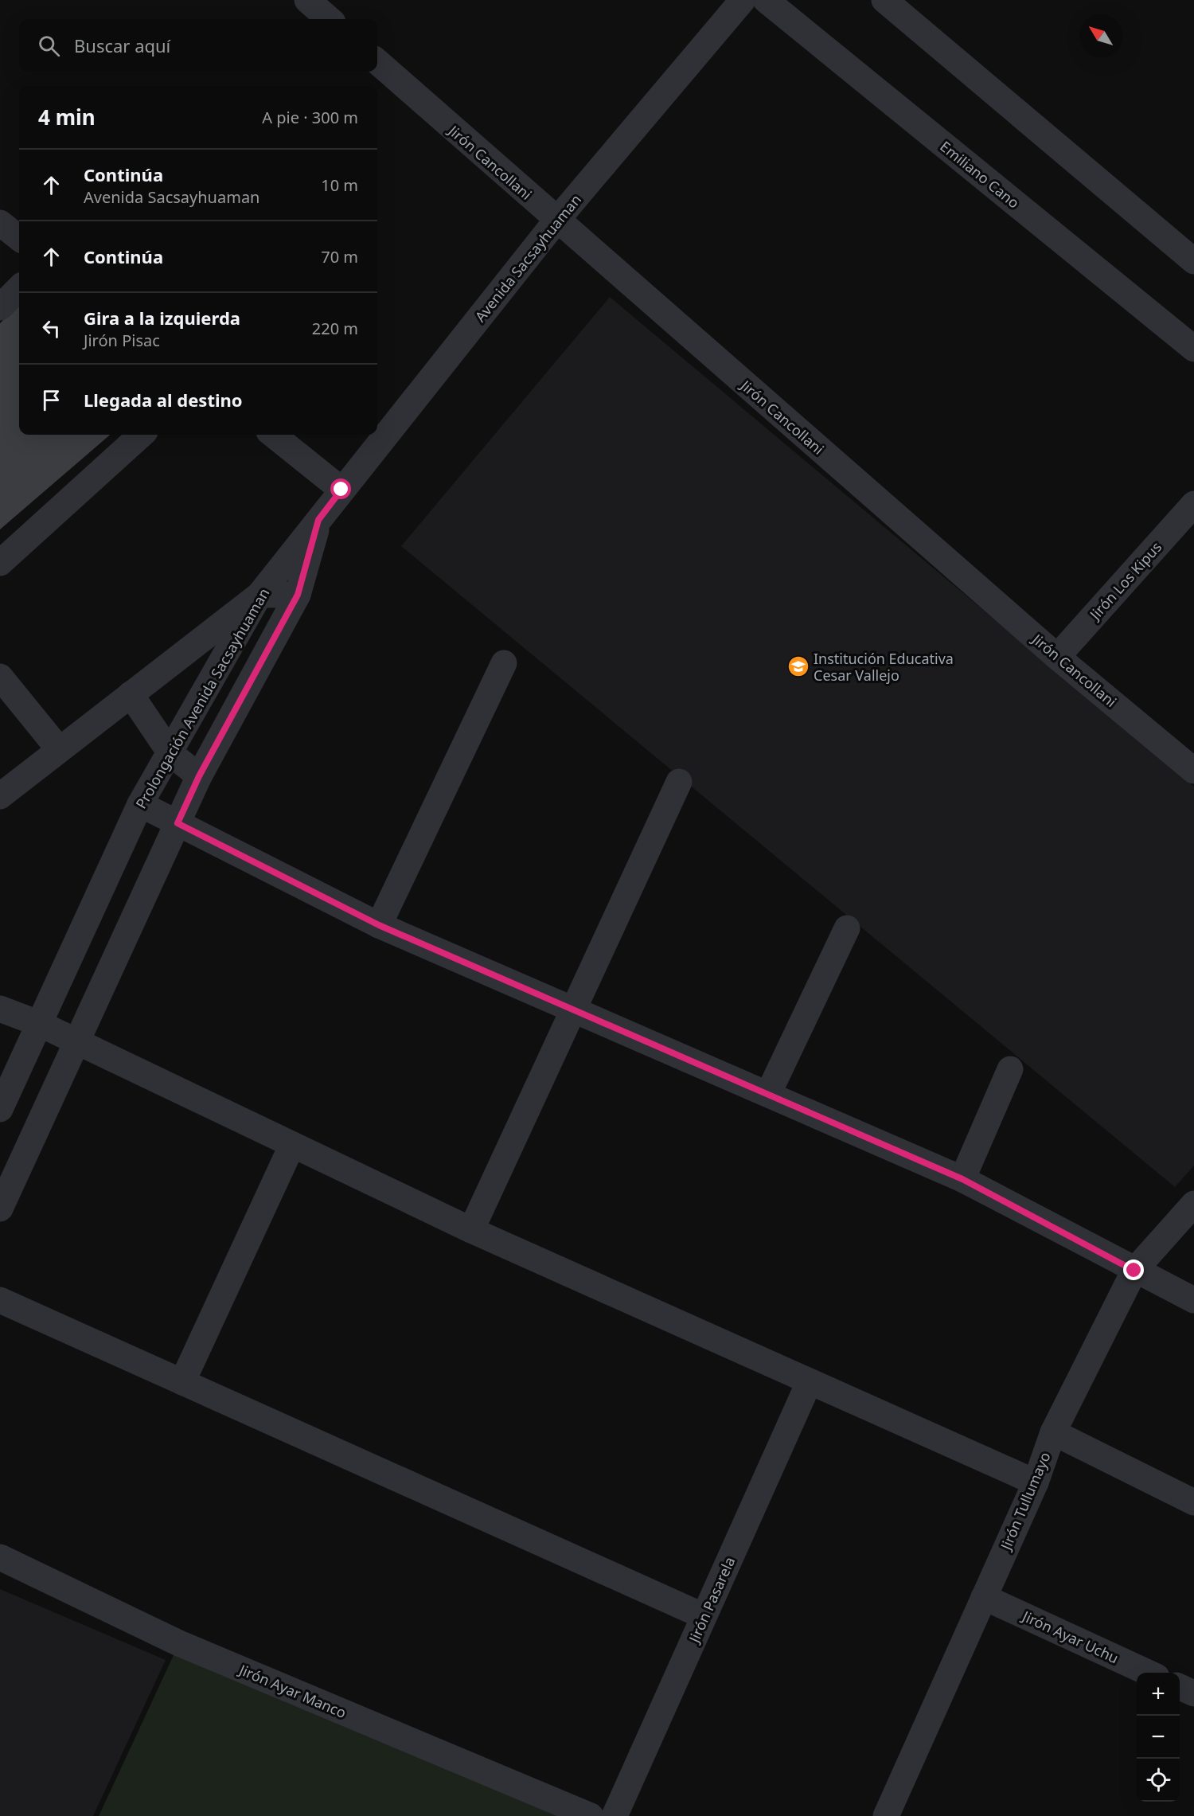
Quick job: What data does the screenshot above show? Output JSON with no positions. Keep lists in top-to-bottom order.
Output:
{
  "streets": {
    "street": [
      "Jirón Cancollani",
      "Emiliano Cano",
      "Avenida Sacsayhuaman",
      "Jirón Los Kipus",
      "Prolongación Avenida Sacsayhuaman",
      "Jirón Tullumayo",
      "Jirón Pasarela",
      "Jirón Ayar Uchu",
      "Jirón Ayar Manco"
    ]
  },
  "crossings": [
    ["Jirón Cancollani", "Avenida Sacsayhuaman"],
    ["Jirón Cancollani", "Jirón Los Kipus"],
    ["Avenida Sacsayhuaman", "Prolongación Avenida Sacsayhuaman"],
    ["Jirón Tullumayo", "Jirón Ayar Uchu"]
  ],
  "places": {
    "school or university": ["Institución Educativa Cesar Vallejo"]
  },
  "north": "top left",
  "page": {
    "search": "Buscar aquí",
    "heading": ["4 min", "A pie · 300 m"],
    "list": [
      ["Continúa", "Avenida Sacsayhuaman", "10 m"],
      ["Continúa", "70 m"],
      ["Gira a la izquierda", "Jirón Pisac", "220 m"],
      "Llegada al destino"
    ],
    "map_buttons": ["+", "−"]
  }
}
